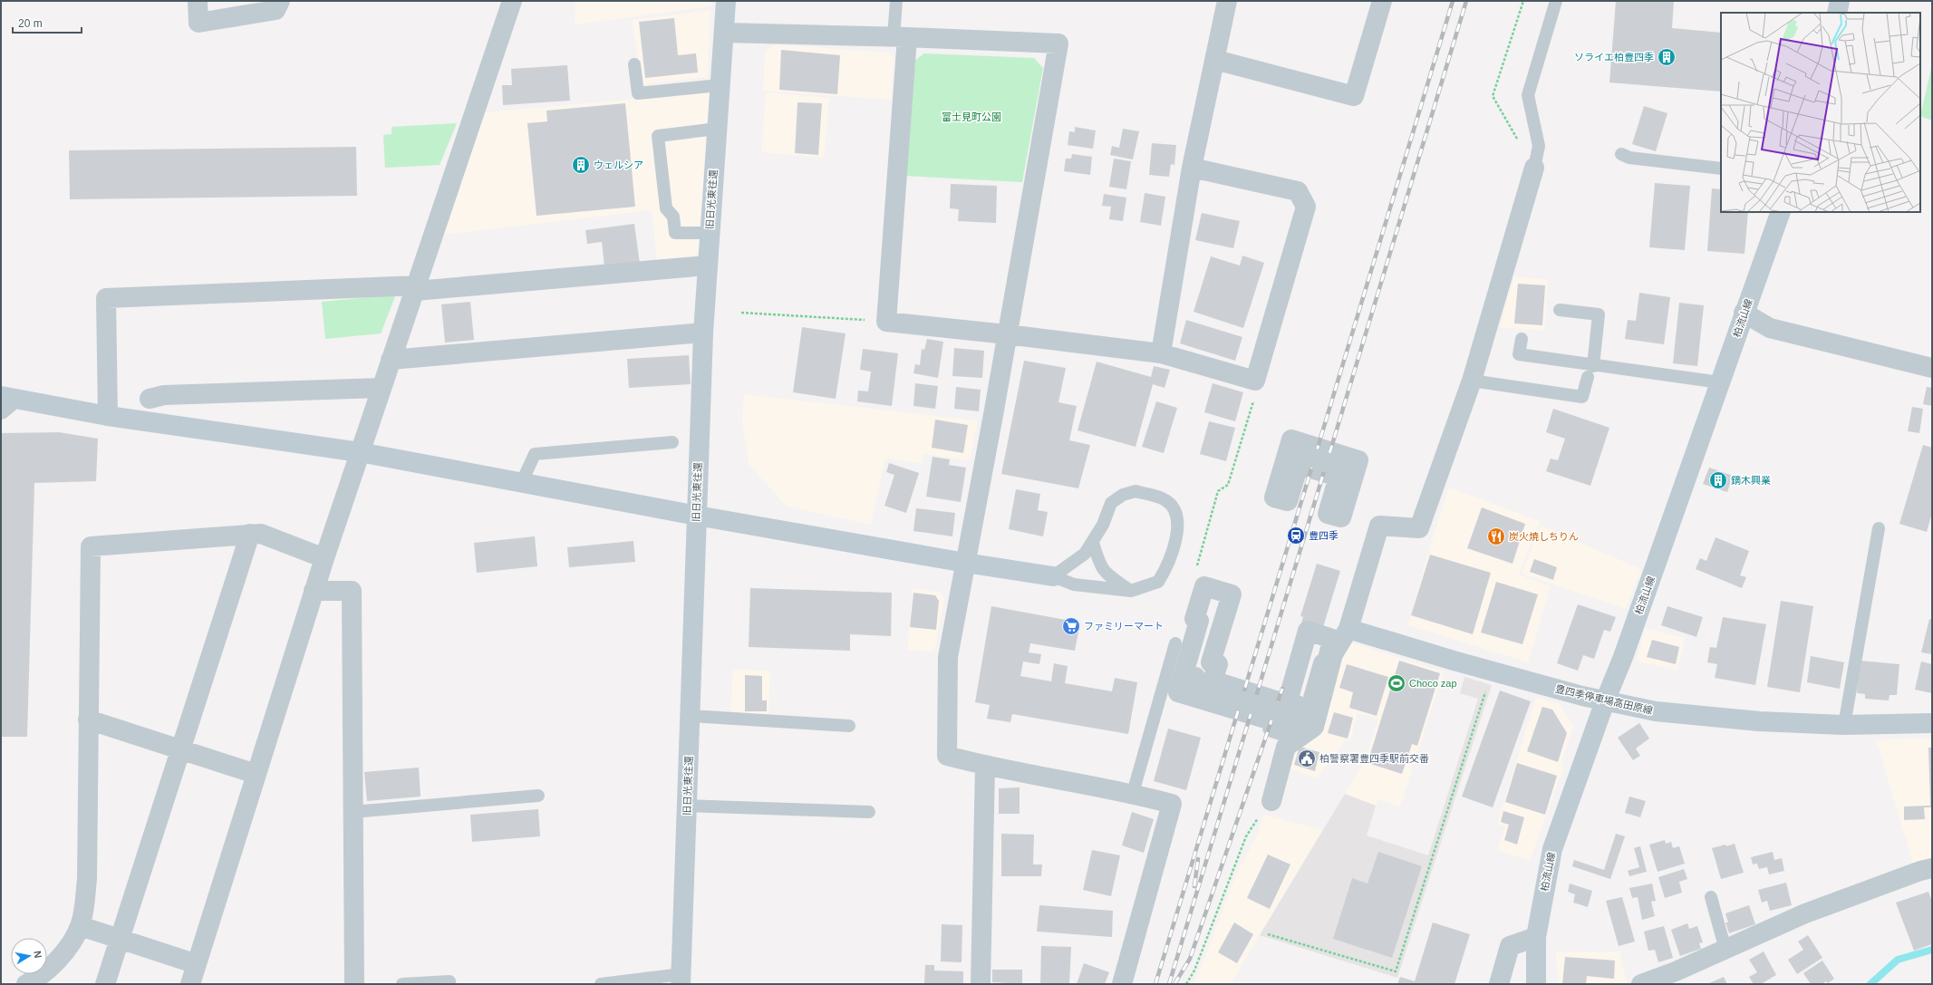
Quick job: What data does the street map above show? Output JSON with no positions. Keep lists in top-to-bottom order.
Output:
{
  "streets": {
    "street": ["旧日光東往還", "柏流山線", "豊四季停車場高田原線"]
  },
  "crossings": [
    ["柏流山線", "豊四季停車場高田原線"]
  ],
  "parks": ["富士見町公園"],
  "places": {
    "building": ["ソライエ柏豊四季", "ウェルシア", "鏑木興業"],
    "station": ["豊四季"],
    "restaurant": ["炭火焼しちりん"],
    "supermarket": ["ファミリーマート"],
    "sports": ["Choco zap"],
    "public building": ["柏警察署豊四季駅前交番"]
  },
  "scale_bar": "20 m",
  "north": "right"
}
